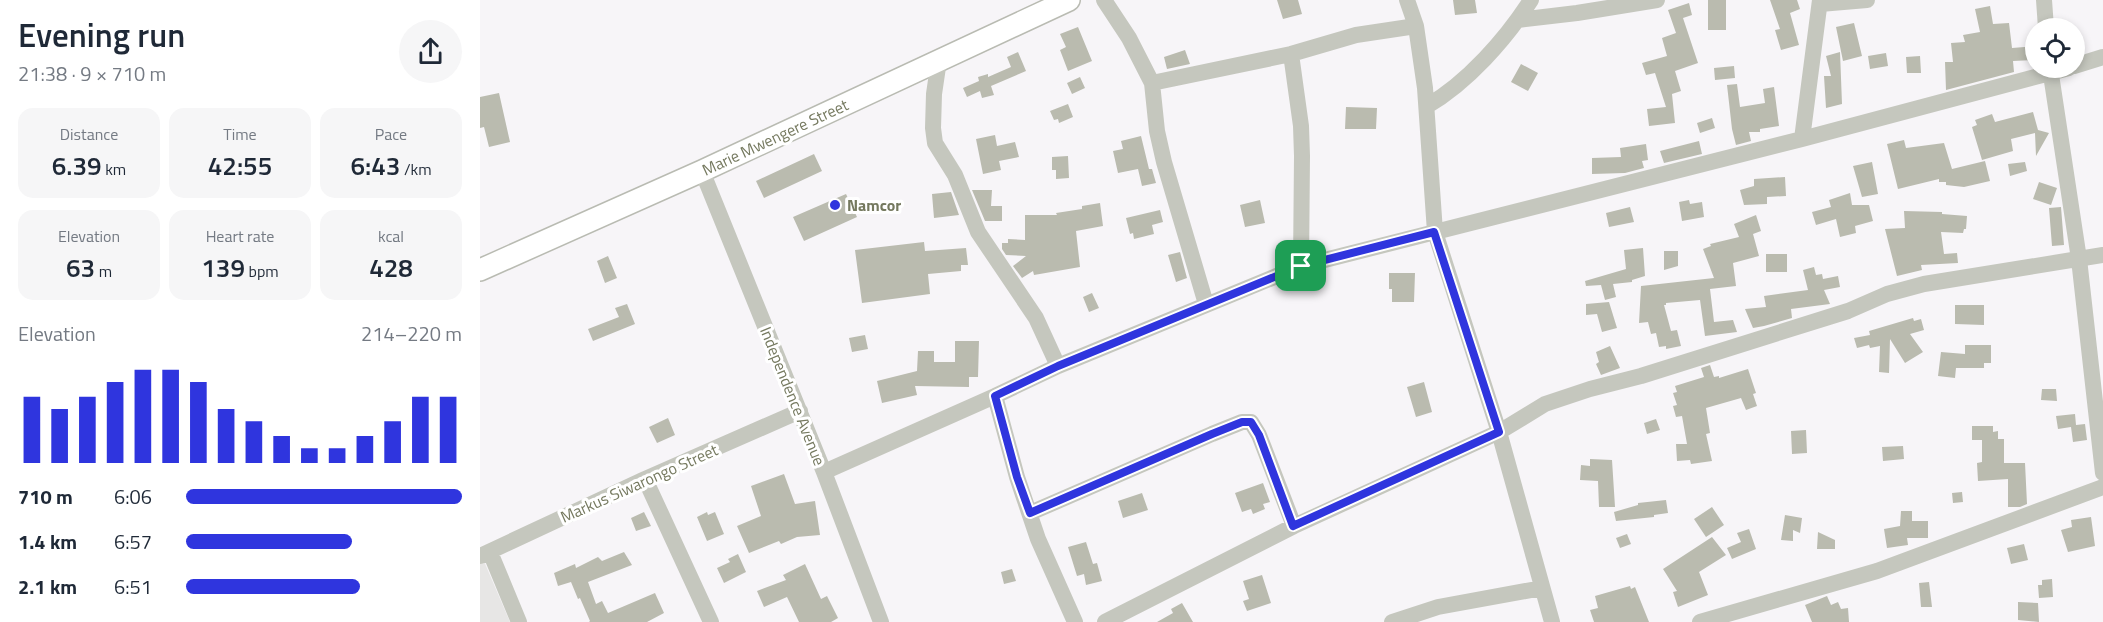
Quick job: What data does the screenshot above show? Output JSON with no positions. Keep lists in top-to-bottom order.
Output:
{
  "streets": {
    "main road": ["Marie Mwengere Street"],
    "street": ["Independence Avenue", "Markus Siwarongo Street"]
  },
  "crossings": [
    ["Marie Mwengere Street", "Independence Avenue"],
    ["Independence Avenue", "Markus Siwarongo Street"]
  ],
  "places": ["Namcor"],
  "page": {
    "heading": ["Evening run", "21:38 · 9 × 710 m"],
    "stats": [
      ["Distance", "6.39 km"],
      ["Time", "42:55"],
      ["Pace", "6:43 /km"],
      ["Elevation", "63 m"],
      ["Heart rate", "139 bpm"],
      ["kcal", "428"]
    ],
    "chart": ["Elevation", "214–220 m"],
    "list": [
      {
        "name": "710 m",
        "note": "6:06"
      },
      {
        "name": "1.4 km",
        "note": "6:57"
      },
      {
        "name": "2.1 km",
        "note": "6:51"
      }
    ]
  }
}
